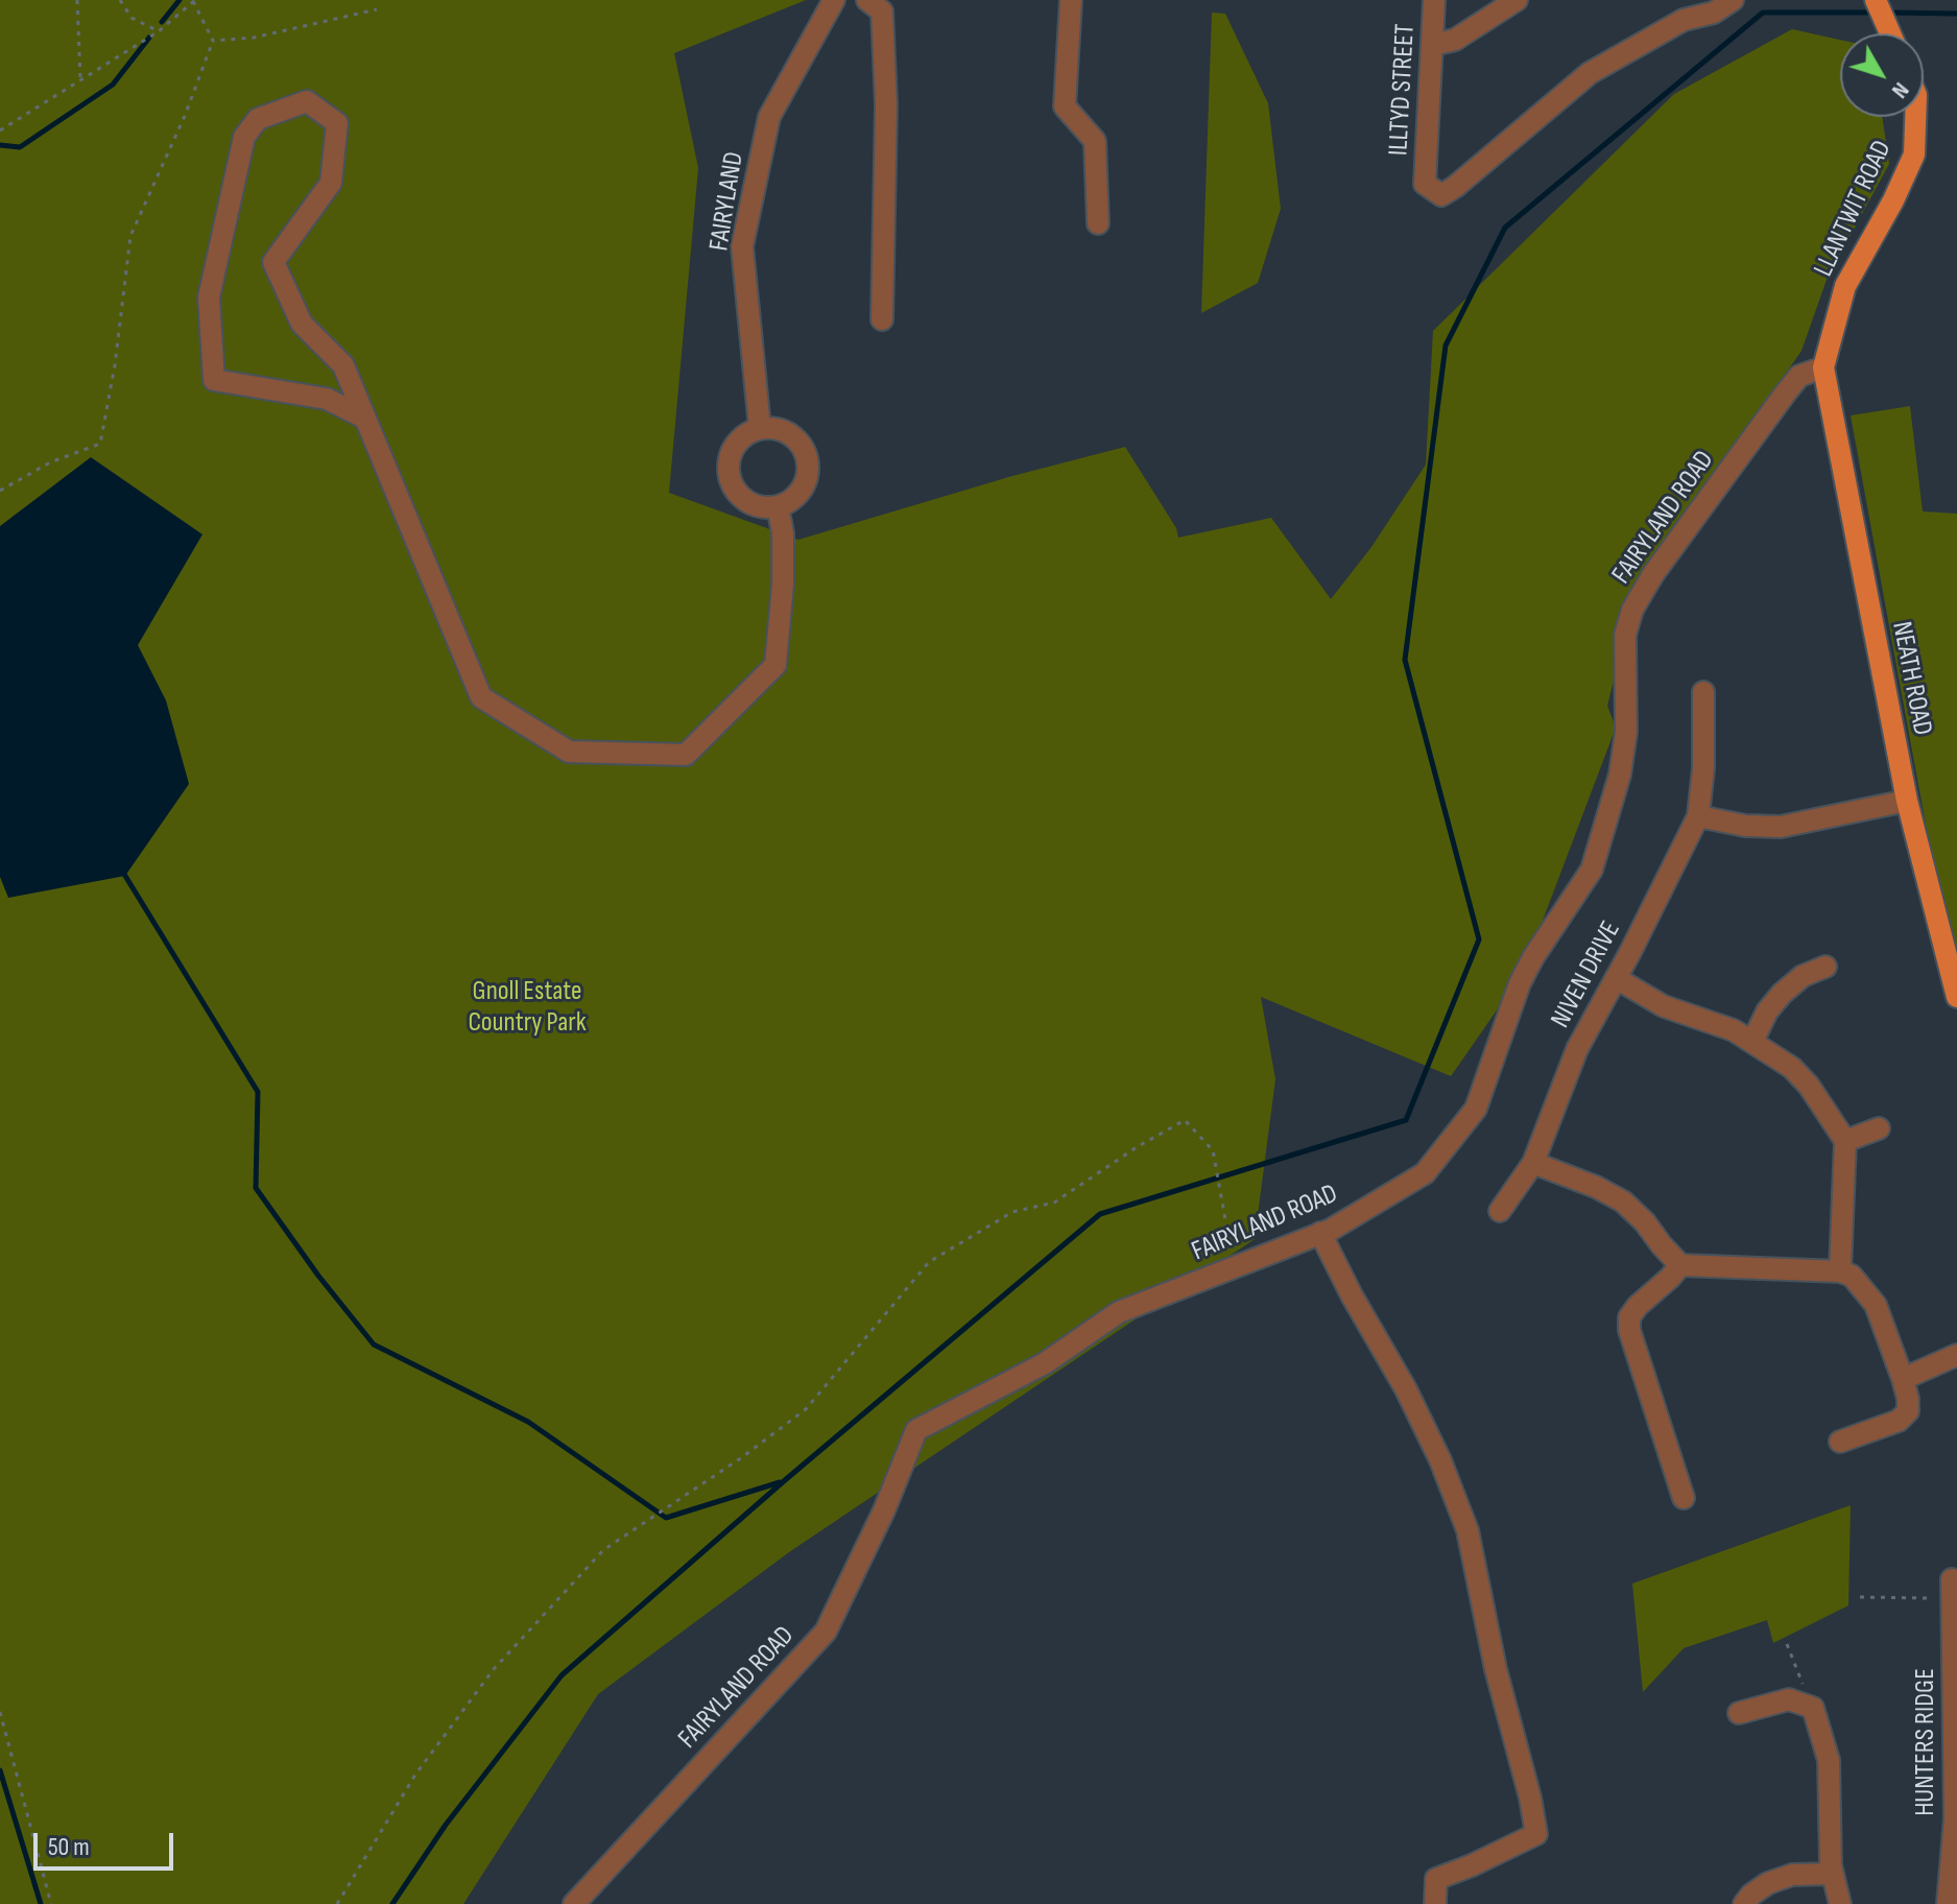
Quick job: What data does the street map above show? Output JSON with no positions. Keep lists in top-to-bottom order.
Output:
{
  "streets": {
    "main road": ["LLANTWIT ROAD", "NEATH ROAD"],
    "street": [
      "ILLTYD STREET",
      "FAIRYLAND",
      "FAIRYLAND ROAD",
      "NIVEN DRIVE",
      "HUNTERS RIDGE"
    ]
  },
  "crossings": [
    ["LLANTWIT ROAD", "FAIRYLAND ROAD"],
    ["LLANTWIT ROAD", "NEATH ROAD"],
    ["FAIRYLAND ROAD", "NEATH ROAD"]
  ],
  "parks": ["Gnoll Estate Country Park"],
  "scale_bar": "50 m",
  "north": "bottom right"
}
